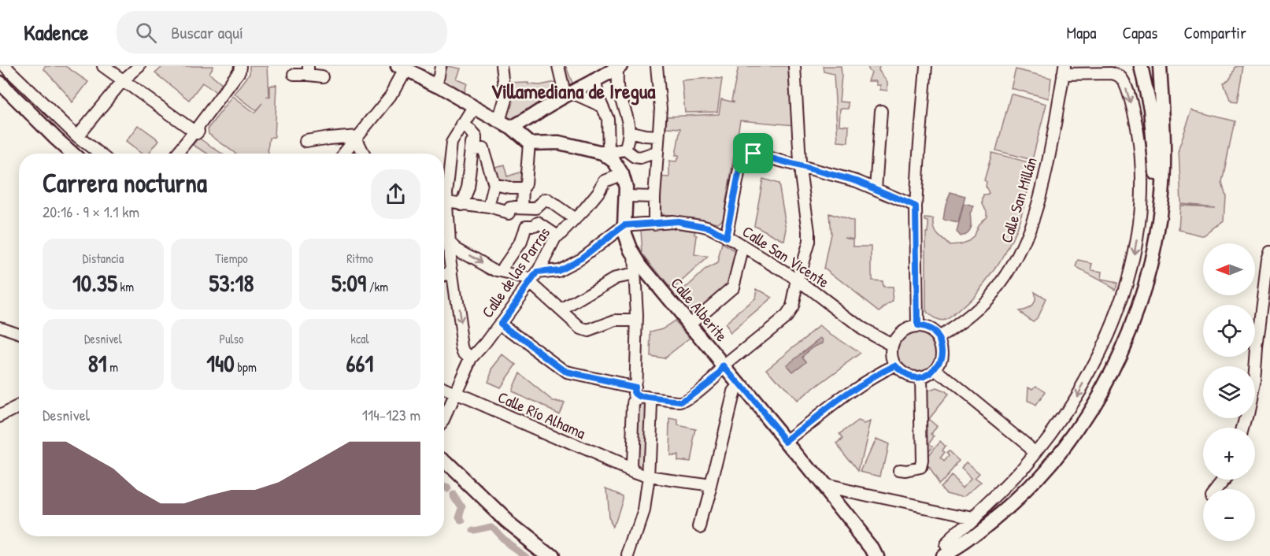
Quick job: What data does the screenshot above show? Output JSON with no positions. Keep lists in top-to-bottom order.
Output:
{
  "streets": {
    "main road": ["Calle Alberite"],
    "street": [
      "Calle San Millán",
      "Calle San Vicente",
      "Calle de las Parras",
      "Calle Río Alhama"
    ]
  },
  "crossings": [
    ["Calle San Millán", "Calle San Vicente"],
    ["Calle San Vicente", "Calle Alberite"],
    ["Calle de las Parras", "Calle Alberite"],
    ["Calle de las Parras", "Calle Río Alhama"]
  ],
  "districts": ["Villamediana de Iregua"],
  "north": "left",
  "page": {
    "header": "Kadence",
    "search": "Buscar aquí",
    "nav": ["Mapa", "Capas", "Compartir"],
    "heading": ["Carrera nocturna", "20:16 · 9 × 1.1 km"],
    "stats": [
      ["Distancia", "10.35 km"],
      ["Tiempo", "53:18"],
      ["Ritmo", "5:09 /km"],
      ["Desnivel", "81 m"],
      ["Pulso", "140 bpm"],
      ["kcal", "661"]
    ],
    "map_buttons": ["+", "−"],
    "chart": ["Desnivel", "114–123 m"]
  }
}
